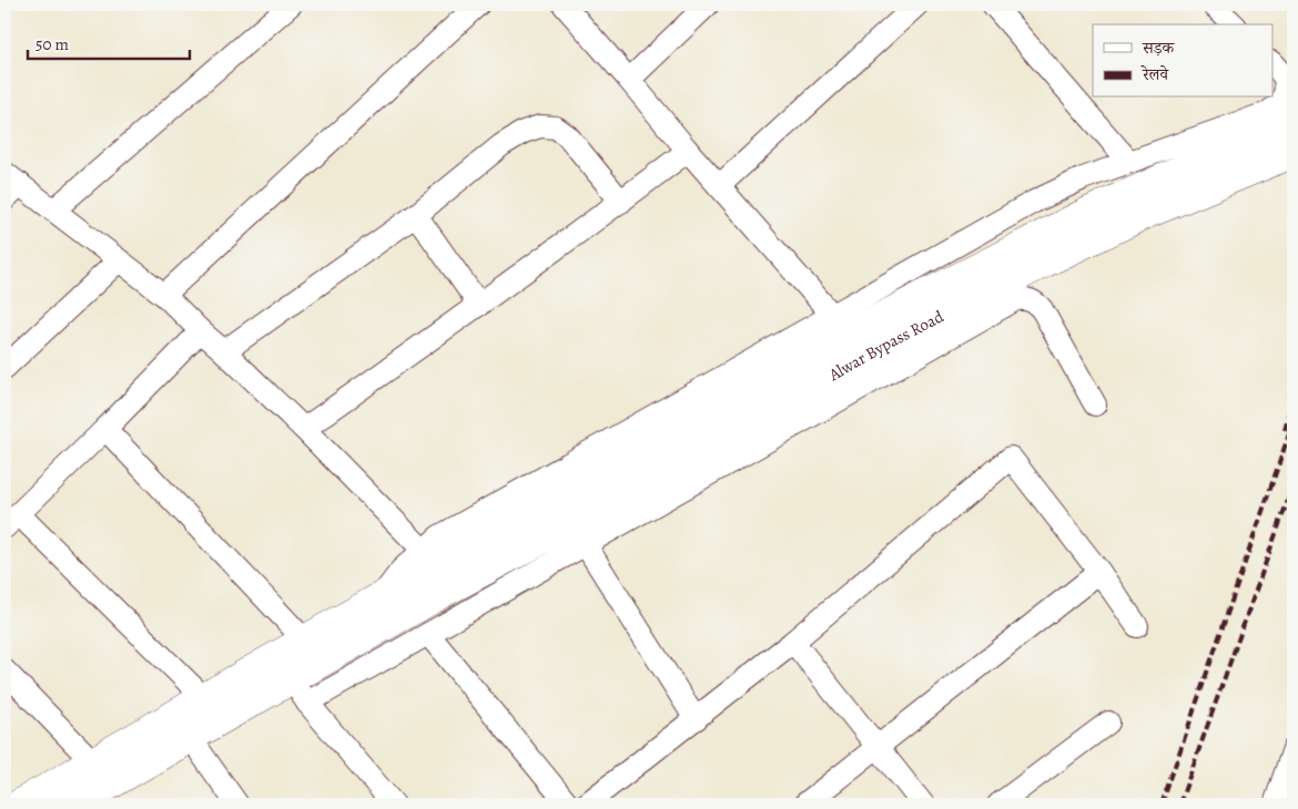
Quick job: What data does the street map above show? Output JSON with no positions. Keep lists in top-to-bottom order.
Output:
{
  "streets": {
    "main road": ["Alwar Bypass Road"]
  },
  "legend": ["सड़क", "रेलवे"],
  "scale_bar": "50 m"
}
